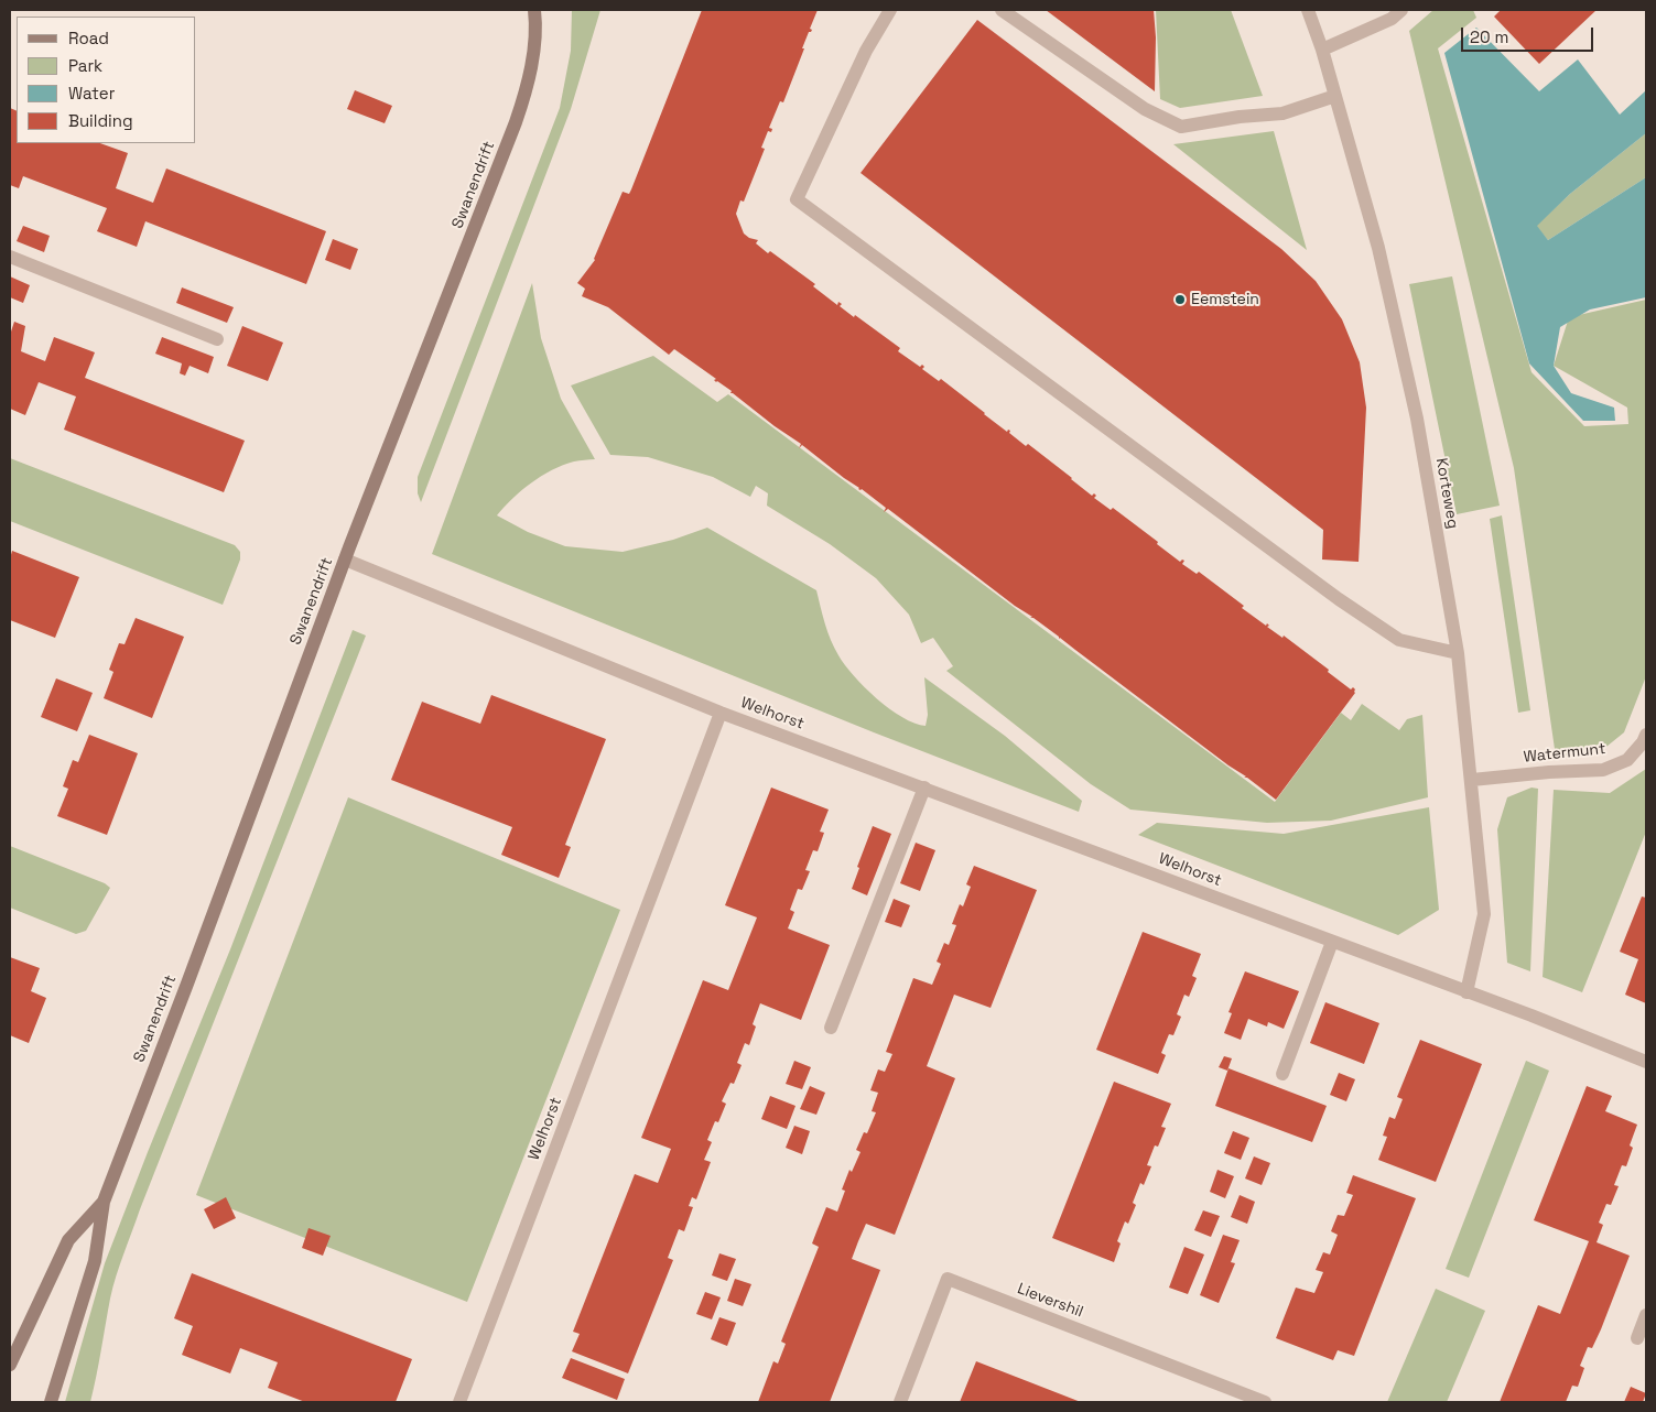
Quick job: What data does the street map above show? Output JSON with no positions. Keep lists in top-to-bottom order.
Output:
{
  "streets": {
    "main road": ["Swanendrift"],
    "street": [
      "Korteweg",
      "Welhorst",
      "Watermunt",
      "Lievershil"
    ]
  },
  "crossings": [
    ["Swanendrift", "Welhorst"],
    ["Korteweg", "Welhorst"],
    ["Korteweg", "Watermunt"]
  ],
  "places": ["Eemstein"],
  "legend": [
    "Road",
    "Park",
    "Water",
    "Building"
  ],
  "scale_bar": "20 m"
}
